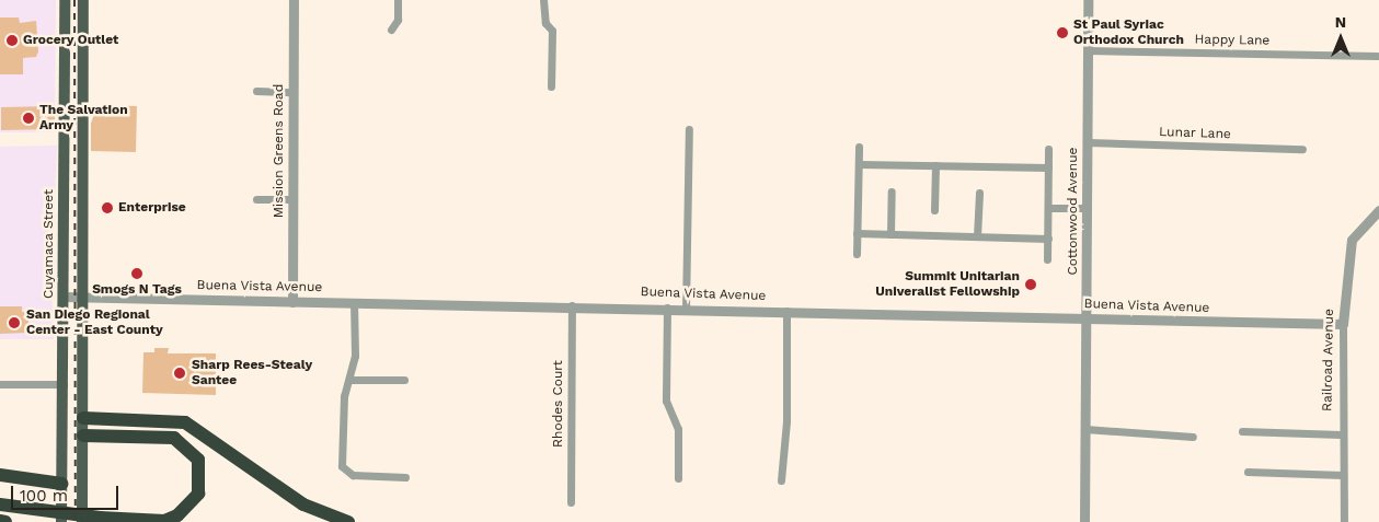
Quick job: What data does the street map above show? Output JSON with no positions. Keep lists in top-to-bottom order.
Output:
{
  "streets": {
    "main road": ["Cuyamaca Street"],
    "street": [
      "Happy Lane",
      "Lunar Lane",
      "Mission Greens Road",
      "Cottonwood Avenue",
      "Buena Vista Avenue",
      "Railroad Avenue",
      "Rhodes Court"
    ]
  },
  "crossings": [
    ["Happy Lane", "Cottonwood Avenue"],
    ["Lunar Lane", "Cottonwood Avenue"],
    ["Mission Greens Road", "Buena Vista Avenue"],
    ["Cottonwood Avenue", "Buena Vista Avenue"],
    ["Cuyamaca Street", "Buena Vista Avenue"],
    ["Buena Vista Avenue", "Railroad Avenue"],
    ["Buena Vista Avenue", "Rhodes Court"]
  ],
  "places": [
    "St Paul Syriac Orthodox Church",
    "Grocery Outlet",
    "The Salvation Army",
    "Enterprise",
    "Smogs N Tags",
    "Summit Unitarian Univeralist Fellowship",
    "San Diego Regional Center - East County",
    "Sharp Rees-Stealy Santee"
  ],
  "scale_bar": "100 m",
  "north": "top"
}
